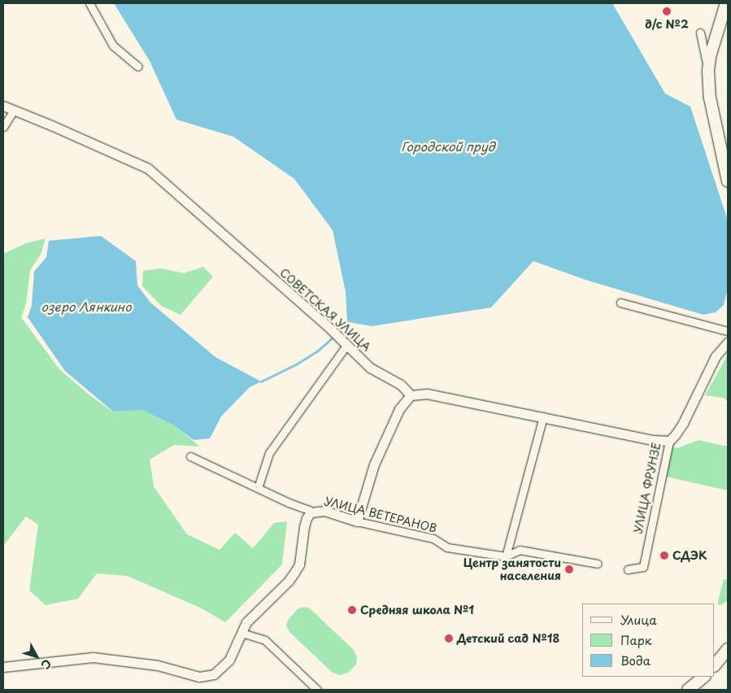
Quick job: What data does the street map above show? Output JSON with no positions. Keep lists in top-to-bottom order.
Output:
{
  "streets": {
    "street": ["СОВЕТСКАЯ УЛИЦА", "УЛИЦА ФРУНЗЕ", "УЛИЦА ВЕТЕРАНОВ"]
  },
  "water": ["Городской пруд", "озеро Лянкино"],
  "places": [
    "д/с №2",
    "СДЭК",
    "Центр занятости населения",
    "Средняя школа №1",
    "Детский сад №18"
  ],
  "legend": ["Улица", "Парк", "Вода"],
  "north": "bottom right"
}
